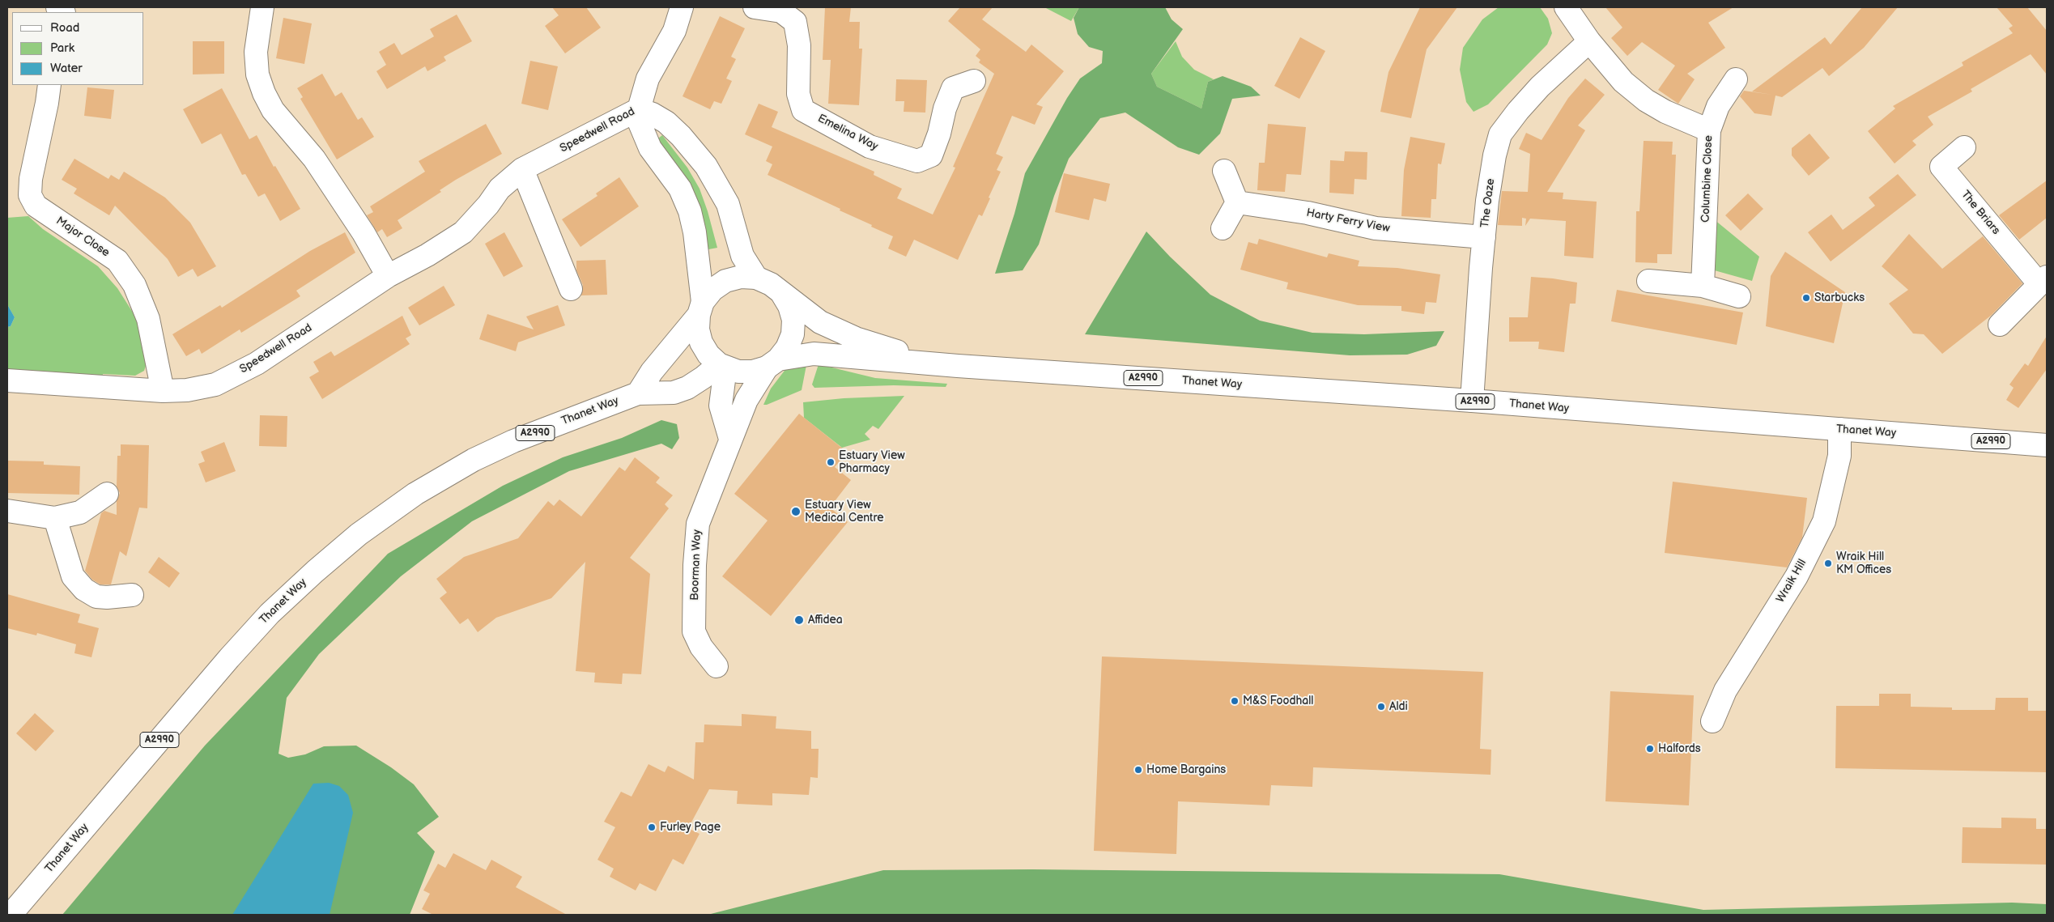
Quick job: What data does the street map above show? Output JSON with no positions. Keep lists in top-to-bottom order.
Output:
{
  "streets": {
    "street": [
      "Speedwell Road",
      "Emelina Way",
      "Columbine Close",
      "The Oaze",
      "The Briars",
      "Harty Ferry View",
      "Major Close",
      "A2990",
      "Thanet Way",
      "Boorman Way",
      "Wraik Hill"
    ]
  },
  "crossings": [
    ["Speedwell Road", "Major Close"],
    ["The Oaze", "Harty Ferry View"],
    ["The Oaze", "Thanet Way"],
    ["Thanet Way", "Boorman Way"],
    ["Thanet Way", "Wraik Hill"]
  ],
  "places": [
    "Starbucks",
    "Estuary View Pharmacy",
    "Estuary View Medical Centre",
    "Wraik Hill KM Offices",
    "Affidea",
    "M&S Foodhall",
    "Aldi",
    "Halfords",
    "Home Bargains",
    "Furley Page"
  ],
  "legend": ["Road", "Park", "Water"]
}
